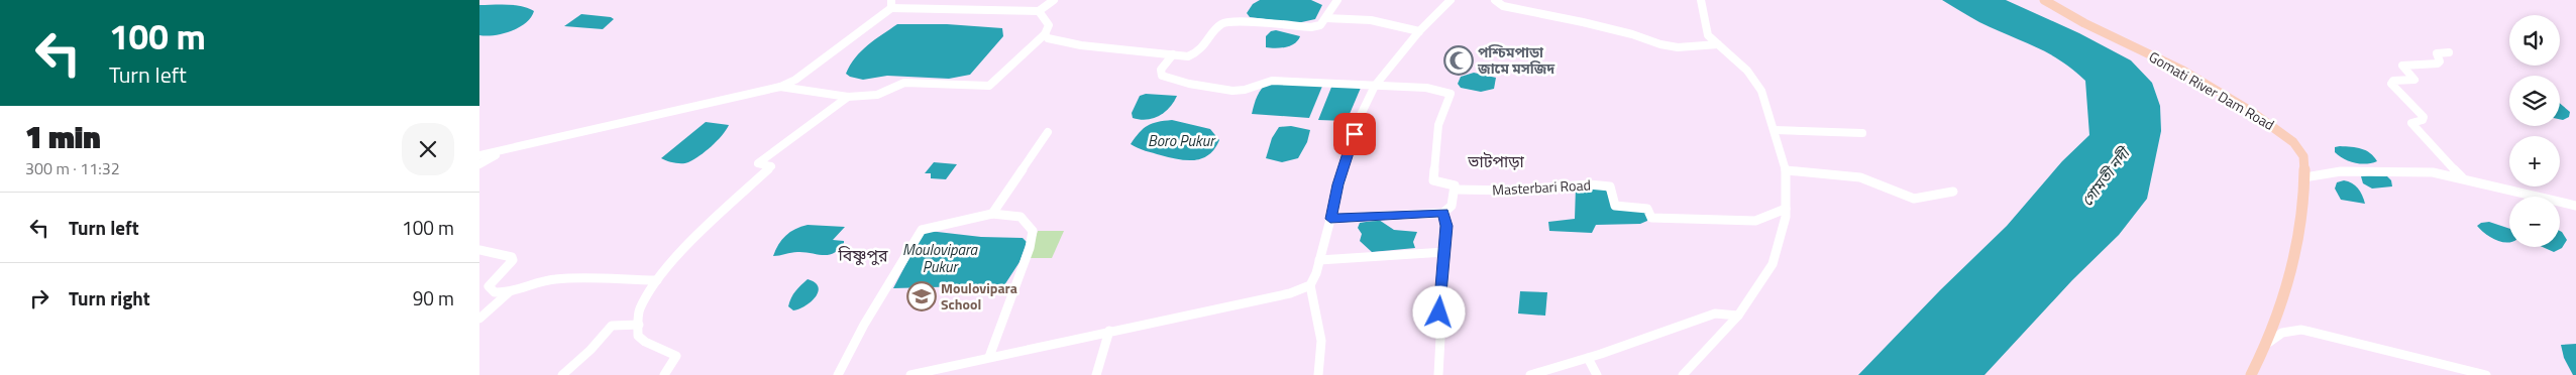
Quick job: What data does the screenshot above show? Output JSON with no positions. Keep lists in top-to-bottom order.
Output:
{
  "streets": {
    "main road": ["Gomati River Dam Road"],
    "street": ["Masterbari Road"]
  },
  "districts": ["ভাটপাড়া", "বিষ্ণুপুর"],
  "water": ["Boro Pukur", "গোমতী নদী", "Moulovipara Pukur"],
  "places": {
    "mosque": ["পশ্চিমপাড়া জামে মসজিদ"],
    "school or university": ["Moulovipara School"]
  },
  "page": {
    "turn": ["100 m", "Turn left"],
    "map_buttons": ["+", "−"],
    "heading": ["1 min", "300 m · 11:32"],
    "list": [
      {
        "name": "Turn left",
        "value": "100 m"
      },
      {
        "name": "Turn right",
        "value": "90 m"
      }
    ]
  }
}
